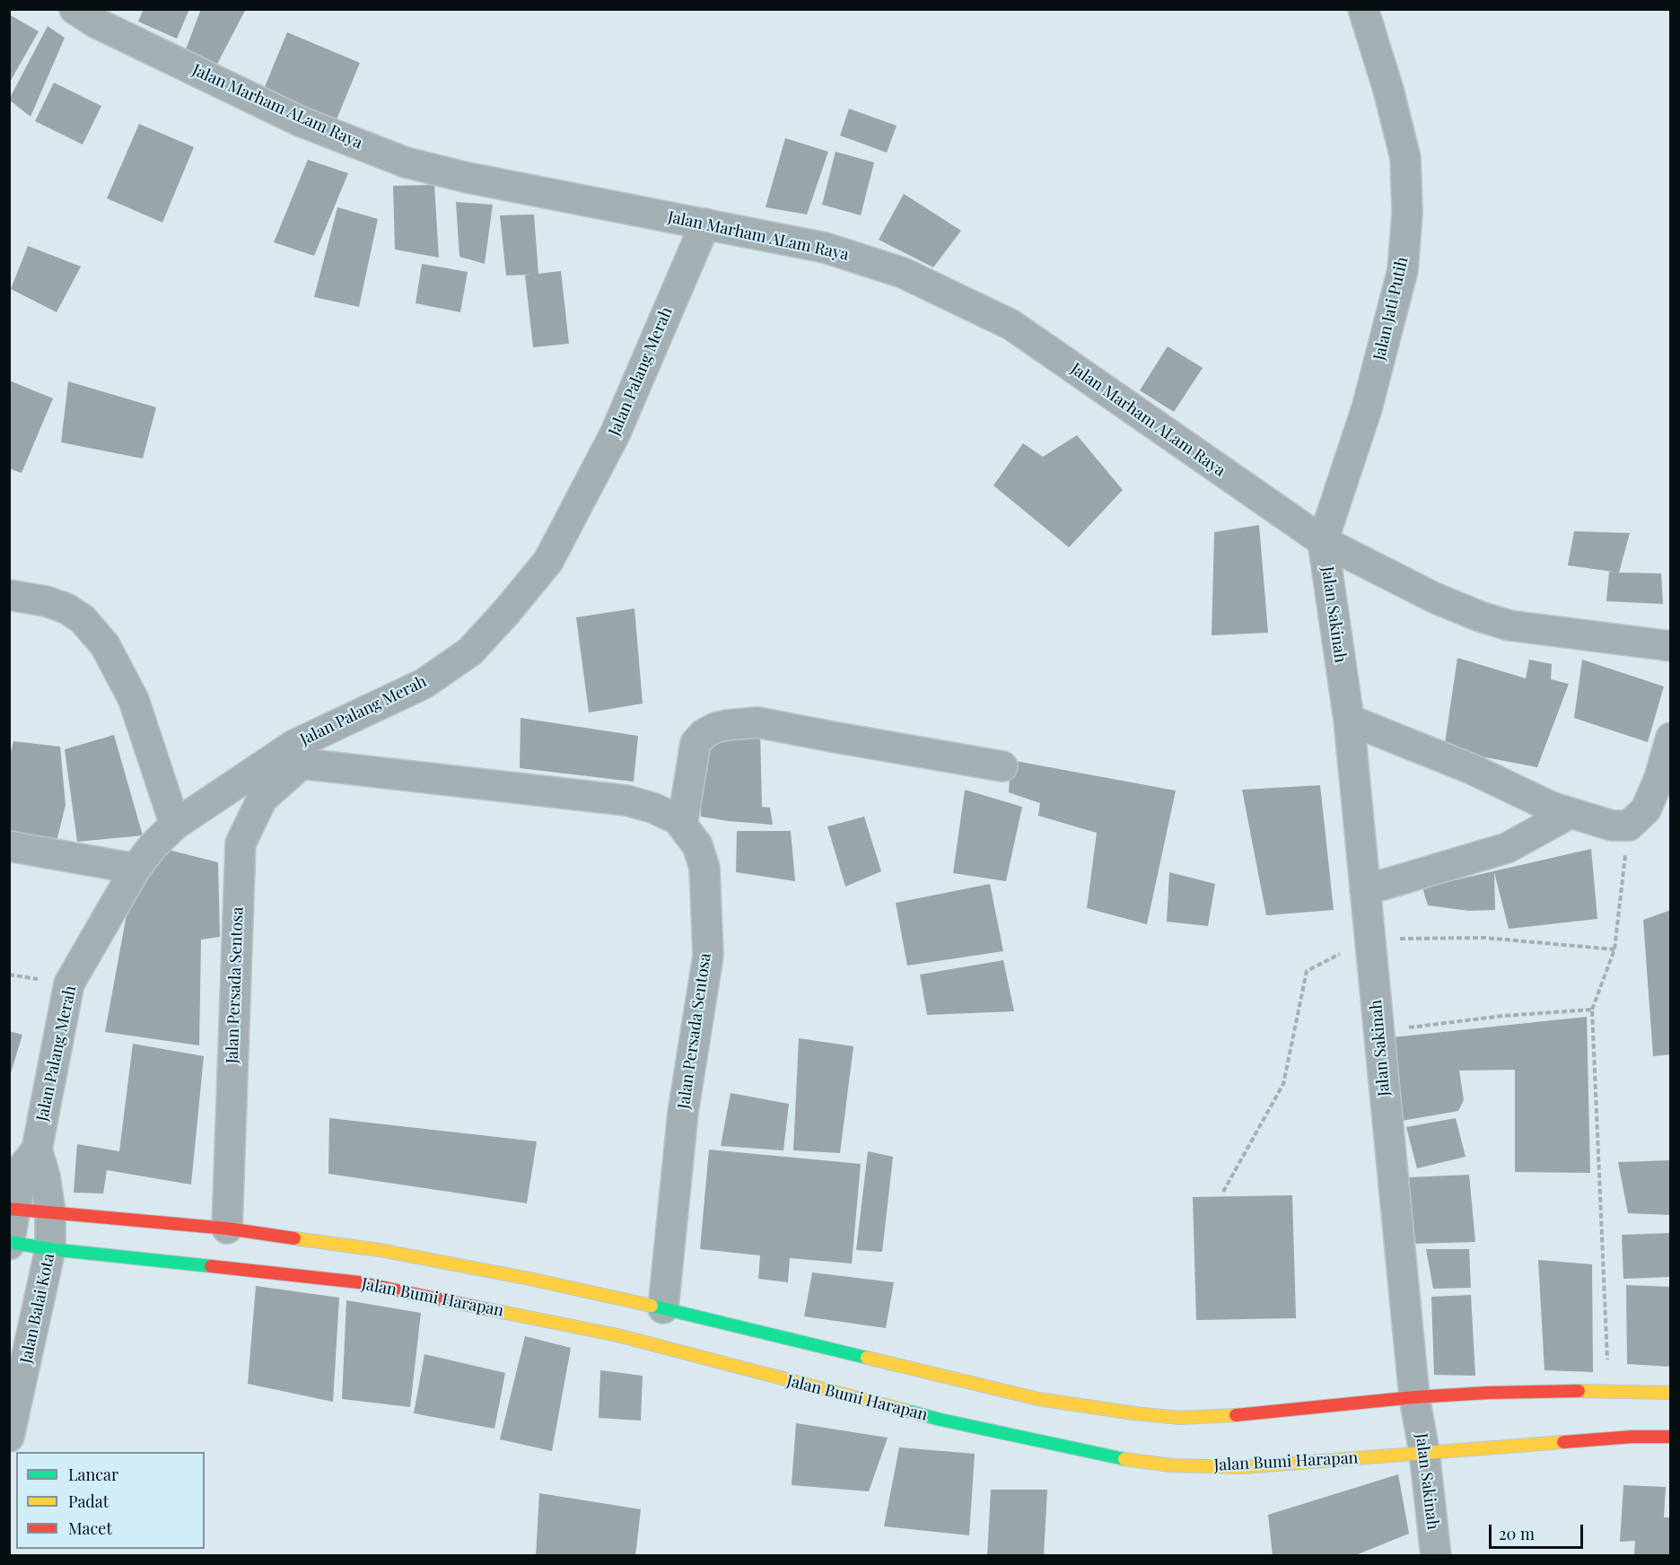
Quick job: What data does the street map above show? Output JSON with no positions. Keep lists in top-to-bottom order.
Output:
{
  "streets": {
    "street": [
      "Jalan Marham ALam Raya",
      "Jalan Jati Putih",
      "Jalan Palang Merah",
      "Jalan Sakinah",
      "Jalan Persada Sentosa",
      "Jalan Bumi Harapan",
      "Jalan Balai Kota"
    ]
  },
  "crossings": [
    ["Jalan Marham ALam Raya", "Jalan Jati Putih"],
    ["Jalan Marham ALam Raya", "Jalan Palang Merah"],
    ["Jalan Marham ALam Raya", "Jalan Sakinah"],
    ["Jalan Jati Putih", "Jalan Sakinah"],
    ["Jalan Palang Merah", "Jalan Persada Sentosa"],
    ["Jalan Palang Merah", "Jalan Balai Kota"],
    ["Jalan Sakinah", "Jalan Bumi Harapan"],
    ["Jalan Bumi Harapan", "Jalan Balai Kota"]
  ],
  "legend": ["Lancar", "Padat", "Macet"],
  "scale_bar": "20 m"
}
